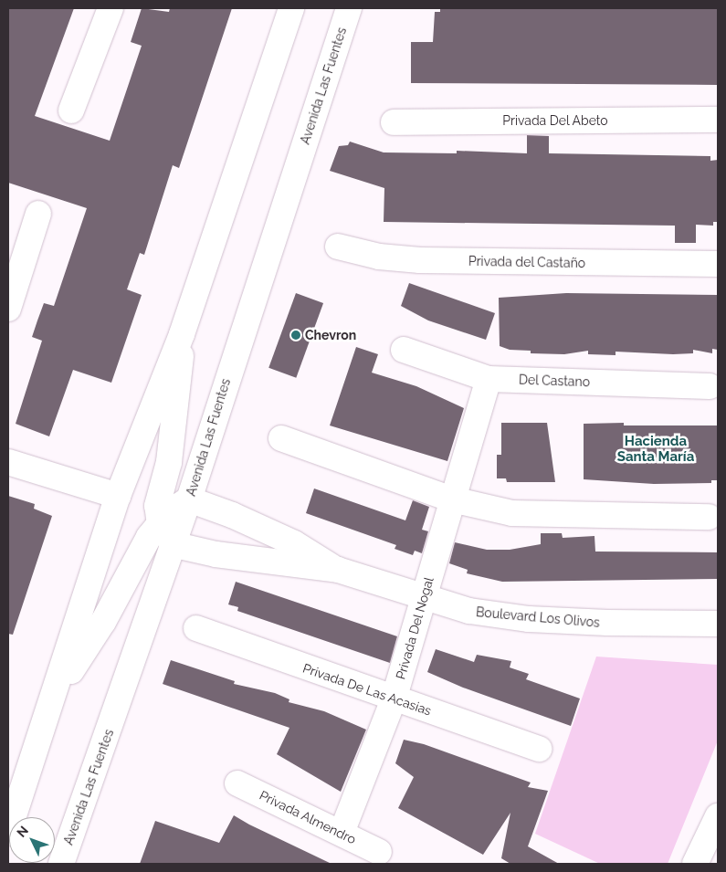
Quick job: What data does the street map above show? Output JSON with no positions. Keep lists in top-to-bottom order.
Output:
{
  "streets": {
    "street": [
      "Avenida Las Fuentes",
      "Privada Del Abeto",
      "Privada del Castaño",
      "Del Castano",
      "Boulevard Los Olivos",
      "Privada Del Nogal",
      "Privada De Las Acasias",
      "Privada Almendro"
    ]
  },
  "crossings": [
    ["Avenida Las Fuentes", "Boulevard Los Olivos"],
    ["Del Castano", "Privada Del Nogal"],
    ["Boulevard Los Olivos", "Privada Del Nogal"],
    ["Privada Del Nogal", "Privada De Las Acasias"],
    ["Privada Del Nogal", "Privada Almendro"]
  ],
  "districts": ["Hacienda Santa María"],
  "places": ["Chevron"],
  "north": "top left"
}
